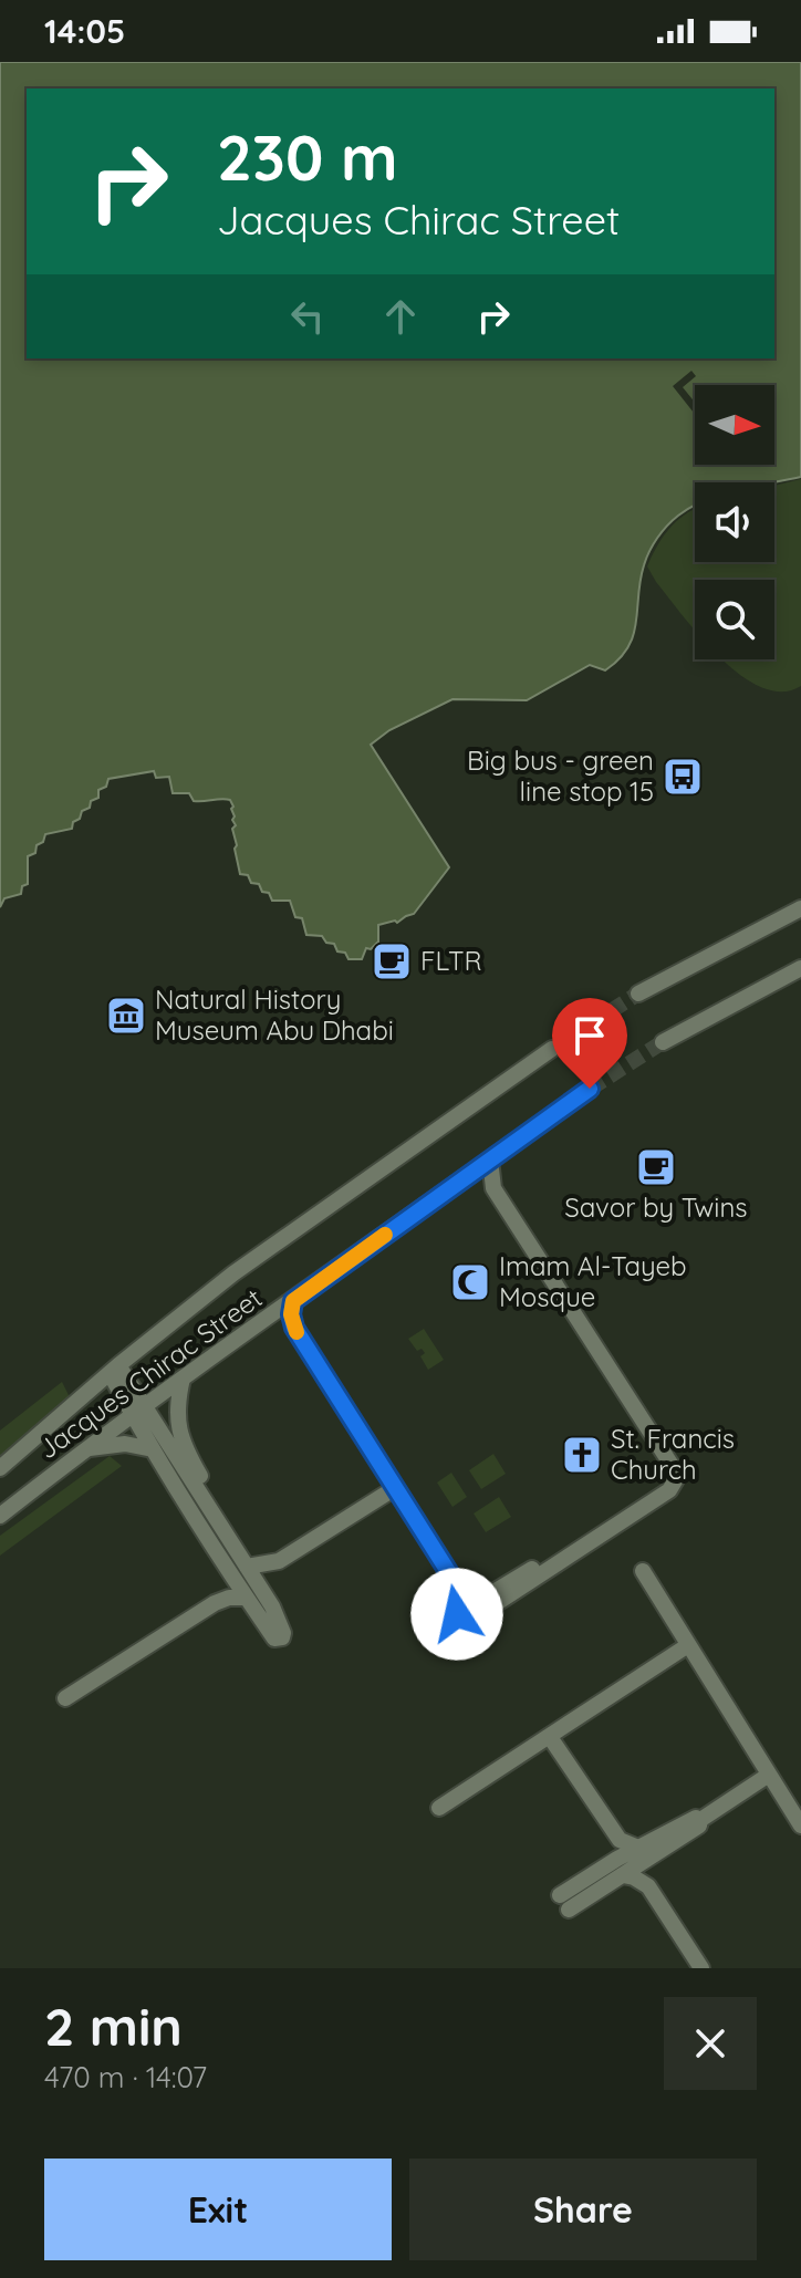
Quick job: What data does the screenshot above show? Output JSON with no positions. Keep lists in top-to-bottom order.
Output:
{
  "streets": {
    "street": ["Jacques Chirac Street"]
  },
  "places": {
    "bus stop": ["Big bus - green line stop 15"],
    "cafe": ["FLTR", "Savor by Twins"],
    "museum": ["Natural History Museum Abu Dhabi"],
    "mosque": ["Imam Al-Tayeb Mosque"],
    "church": ["St. Francis Church"]
  },
  "north": "right",
  "page": {
    "status": "14:05",
    "turn": ["230 m", "Jacques Chirac Street"],
    "heading": ["2 min", "470 m · 14:07"],
    "buttons": ["Exit", "Share"]
  }
}
